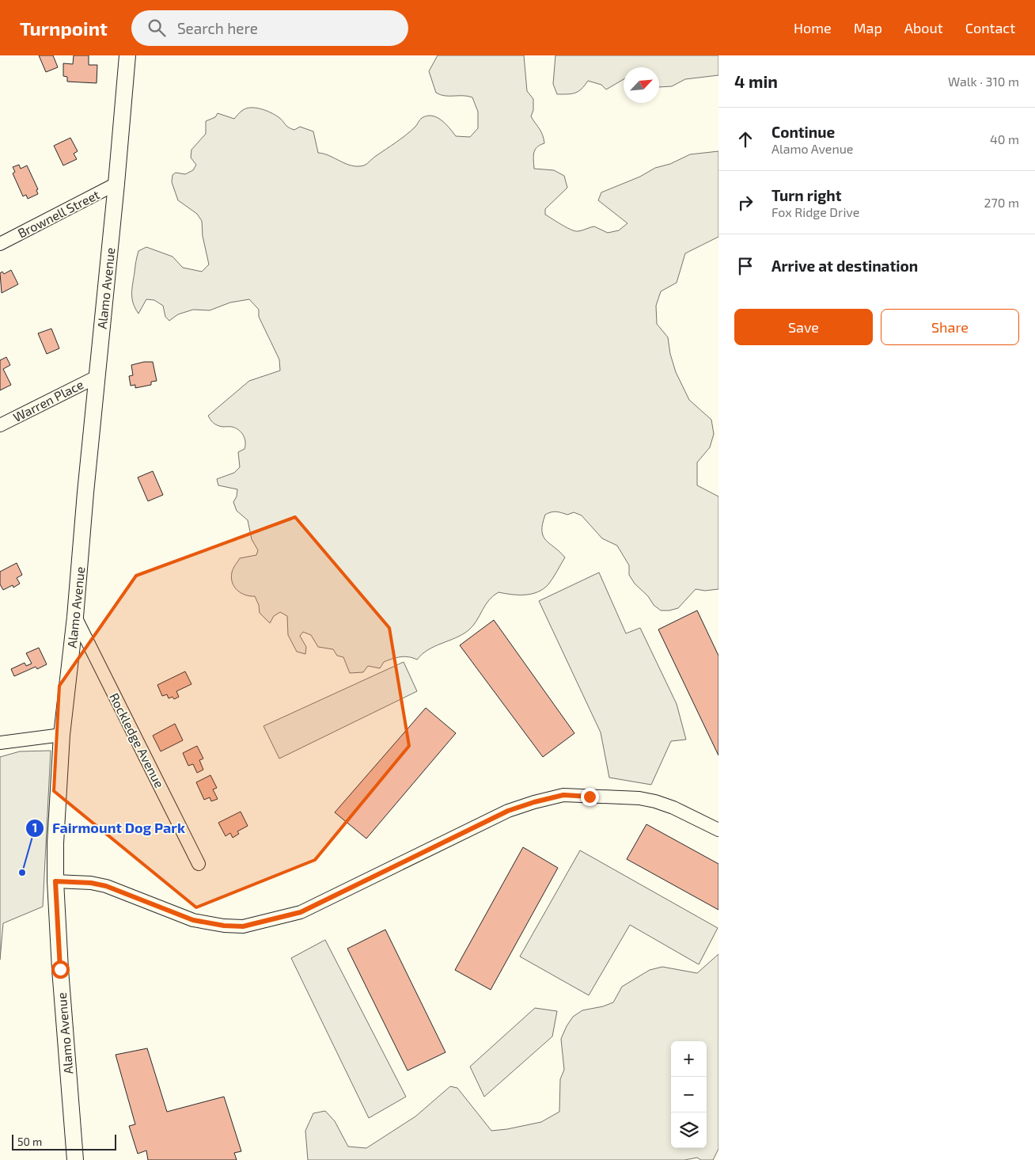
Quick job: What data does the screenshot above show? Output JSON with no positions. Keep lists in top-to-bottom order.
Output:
{
  "streets": {
    "street": [
      "Brownell Street",
      "Alamo Avenue",
      "Warren Place",
      "Rockledge Avenue"
    ]
  },
  "crossings": [
    ["Brownell Street", "Alamo Avenue"],
    ["Alamo Avenue", "Warren Place"],
    ["Alamo Avenue", "Rockledge Avenue"]
  ],
  "places": ["Fairmount Dog Park"],
  "scale_bar": "50 m",
  "north": "top right",
  "page": {
    "header": "Turnpoint",
    "search": "Search here",
    "nav": [
      "Home",
      "Map",
      "About",
      "Contact"
    ],
    "heading": ["4 min", "Walk · 310 m"],
    "list": [
      ["Continue", "Alamo Avenue", "40 m"],
      ["Turn right", "Fox Ridge Drive", "270 m"],
      "Arrive at destination"
    ],
    "buttons": ["Save", "Share"],
    "map_buttons": ["+", "−"],
    "scale": "50 m"
  }
}
